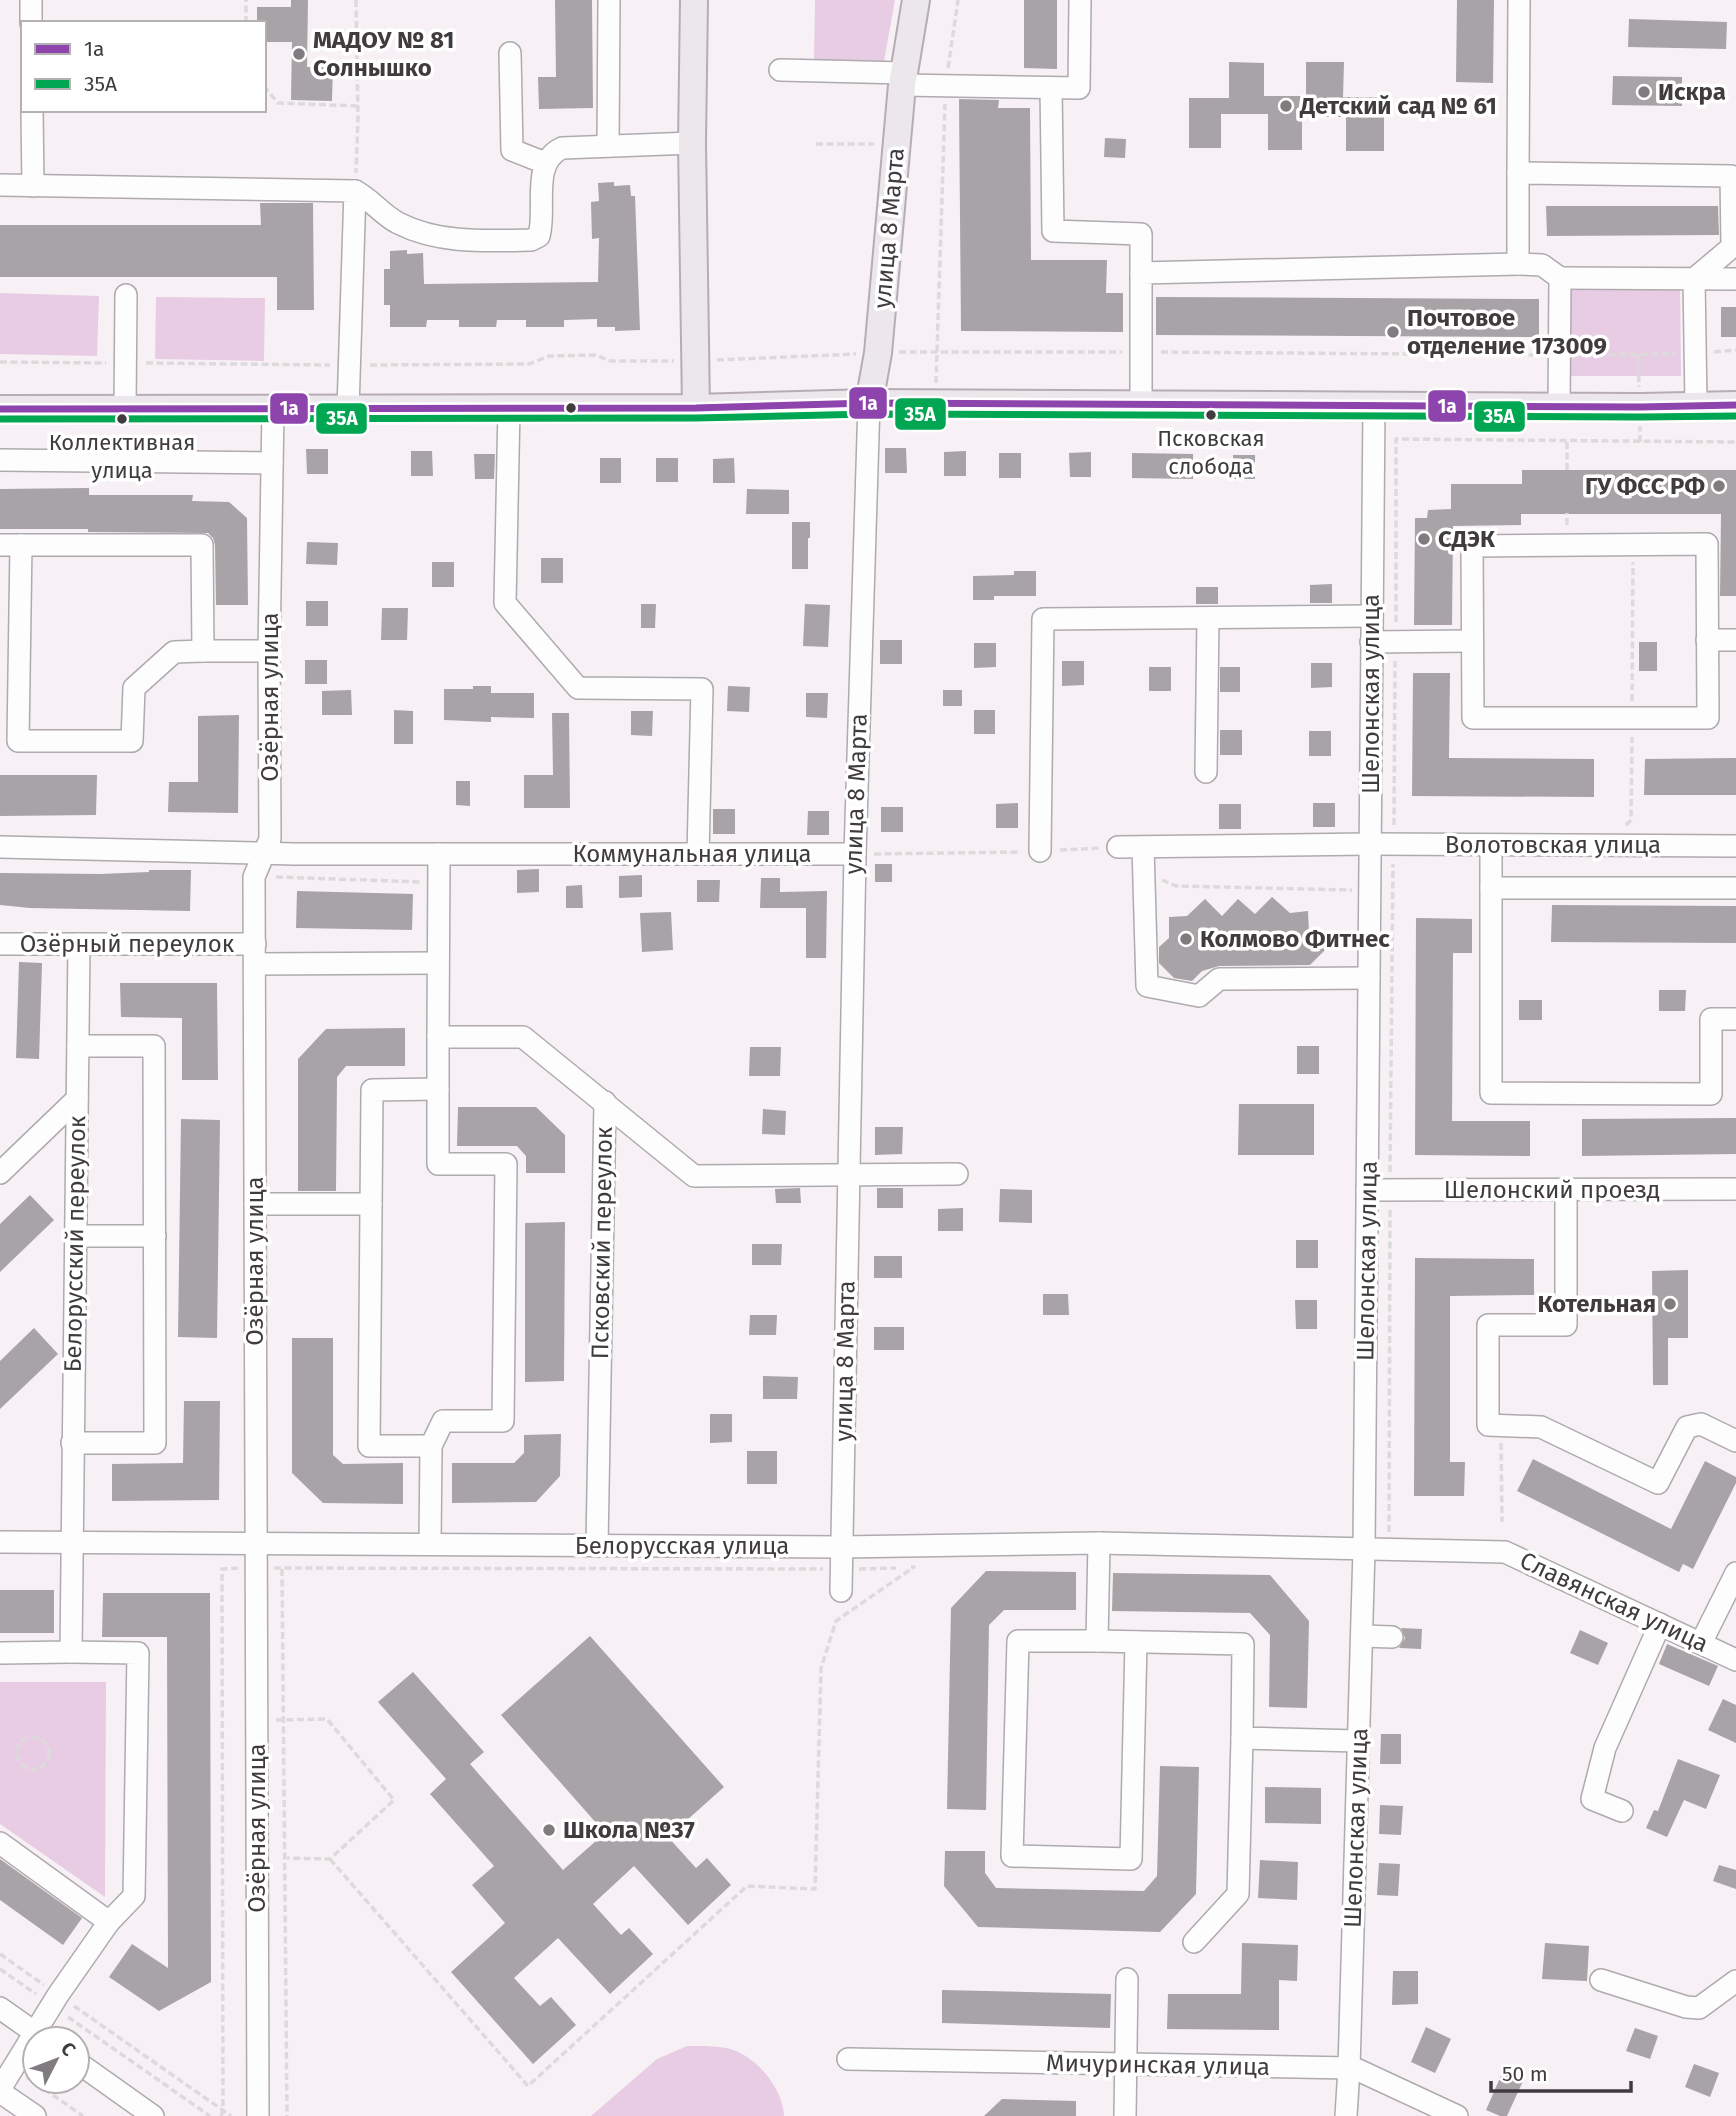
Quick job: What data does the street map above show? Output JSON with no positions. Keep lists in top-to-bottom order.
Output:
{
  "streets": {
    "main road": ["улица 8 Марта"],
    "street": [
      "Шелонская улица",
      "Озёрная улица",
      "Волотовская улица",
      "Коммунальная улица",
      "Озёрный переулок",
      "Шелонский проезд",
      "Псковский переулок",
      "Белорусский переулок",
      "Белорусская улица",
      "Славянская улица",
      "Мичуринская улица"
    ]
  },
  "crossings": [
    ["улица 8 Марта", "Коммунальная улица"],
    ["улица 8 Марта", "Белорусская улица"],
    ["Шелонская улица", "Волотовская улица"],
    ["Шелонская улица", "Шелонский проезд"],
    ["Шелонская улица", "Белорусская улица"],
    ["Шелонская улица", "Славянская улица"],
    ["Шелонская улица", "Мичуринская улица"],
    ["Озёрная улица", "Коммунальная улица"],
    ["Озёрная улица", "Озёрный переулок"],
    ["Озёрная улица", "Белорусская улица"],
    ["Озёрный переулок", "Белорусский переулок"],
    ["Псковский переулок", "Белорусская улица"],
    ["Белорусский переулок", "Белорусская улица"],
    ["Белорусская улица", "Славянская улица"]
  ],
  "places": [
    "МАДОУ № 81 Солнышко",
    "Искра",
    "Детский сад № 61",
    "Почтовое отделение 173009",
    "Псковская слобода",
    "Коллективная улица",
    "ГУ ФСС РФ",
    "СДЭК",
    "Колмово Фитнес",
    "Котельная",
    "Школа №37"
  ],
  "lines": ["transit line 1a", "transit line 35А"],
  "legend": ["1a", "35А"],
  "scale_bar": "50 m",
  "north": "top right"
}
